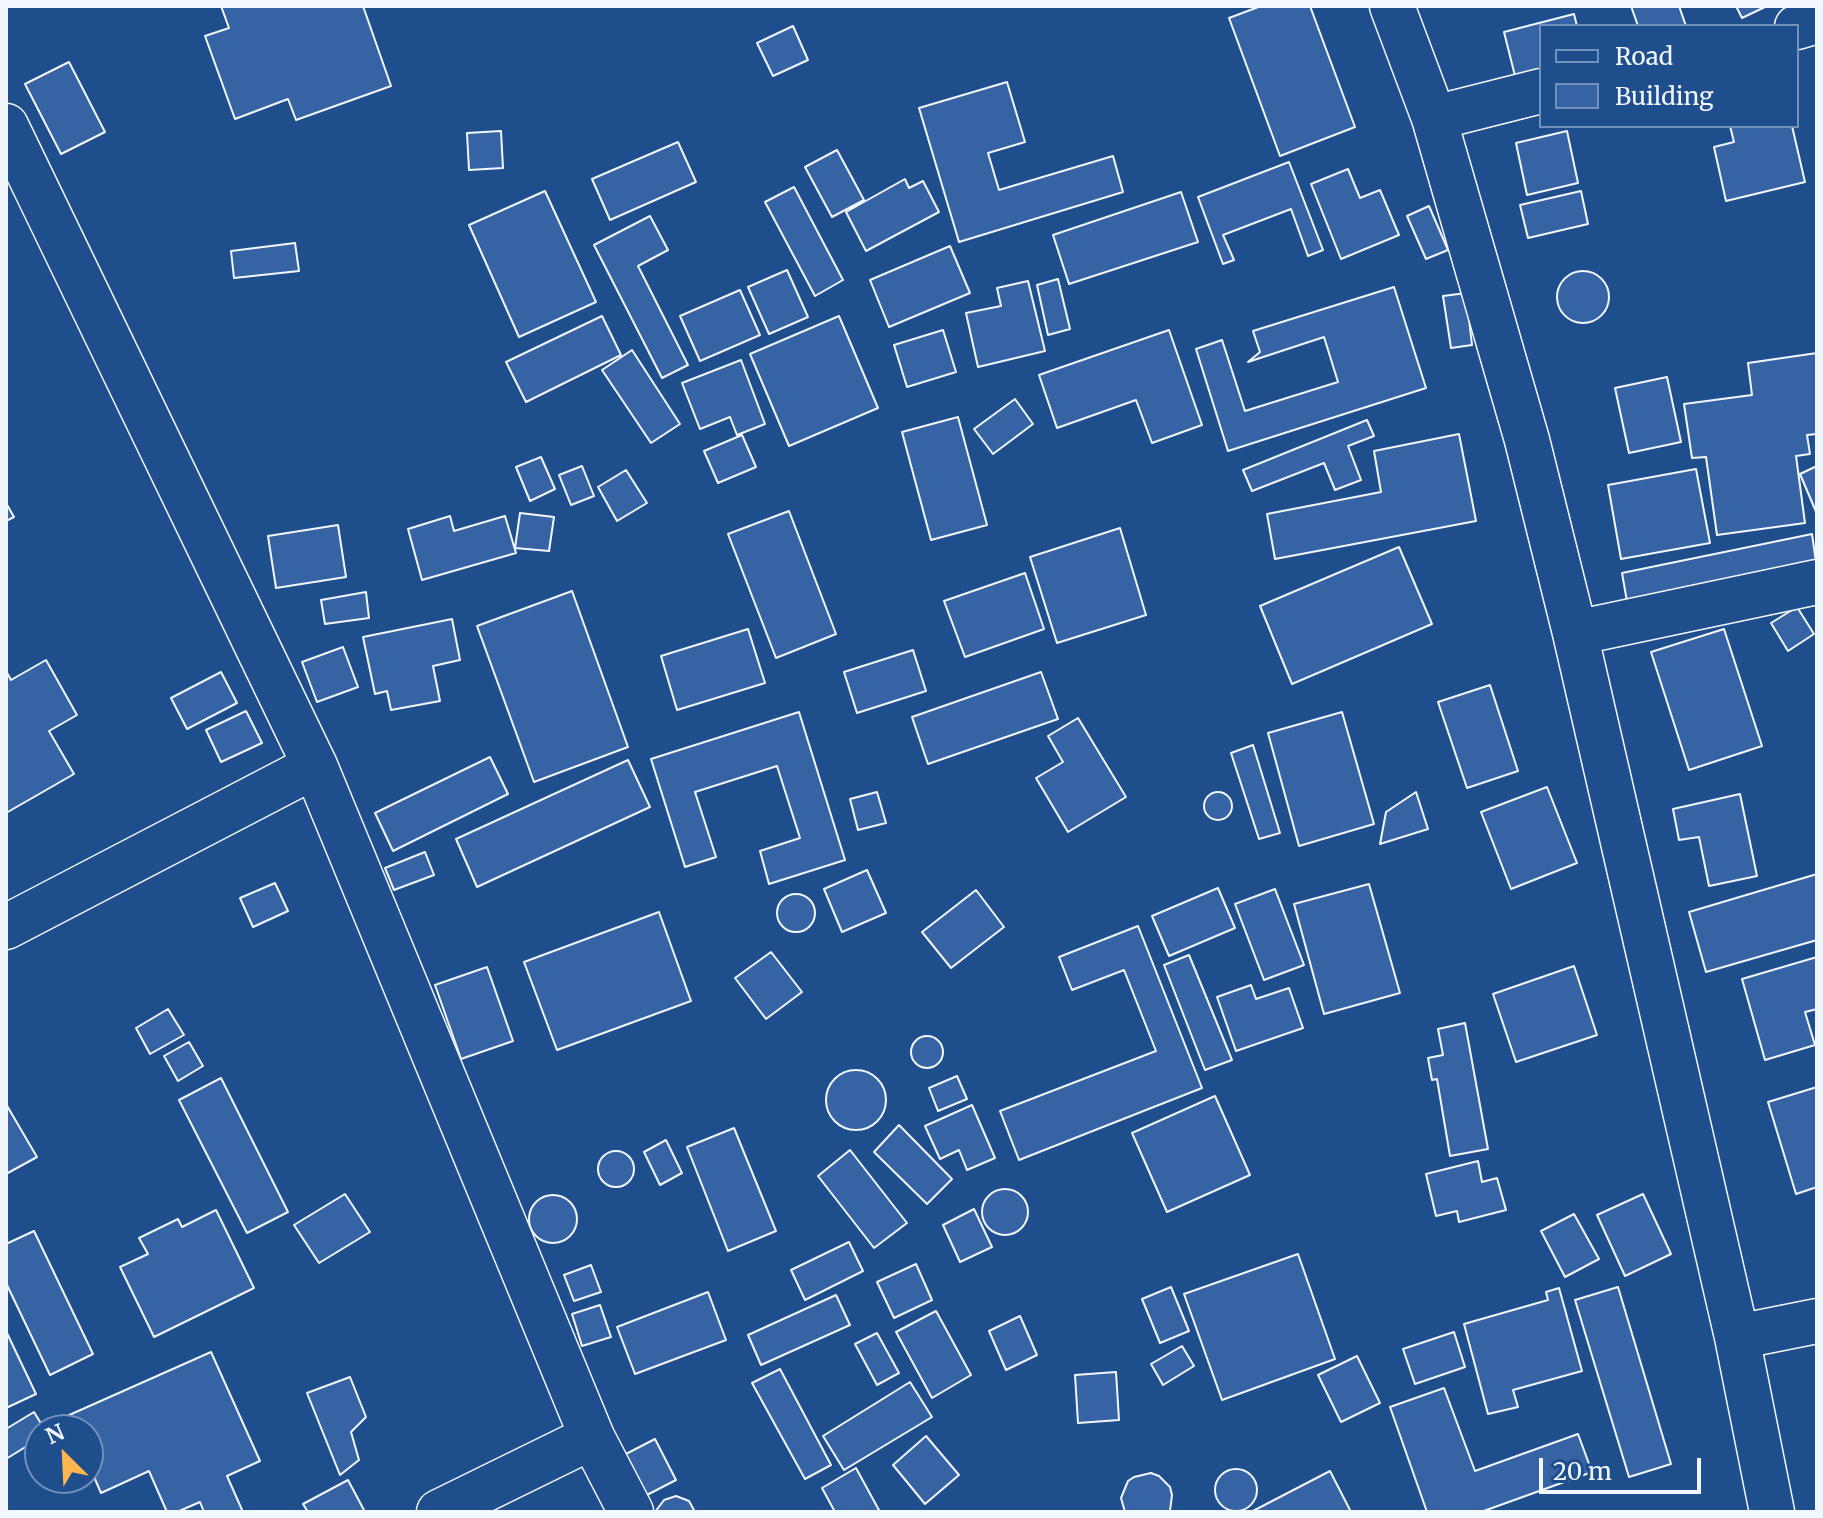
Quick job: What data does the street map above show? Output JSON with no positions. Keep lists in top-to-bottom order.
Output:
{
  "legend": ["Road", "Building"],
  "scale_bar": "20 m",
  "north": "top left"
}
